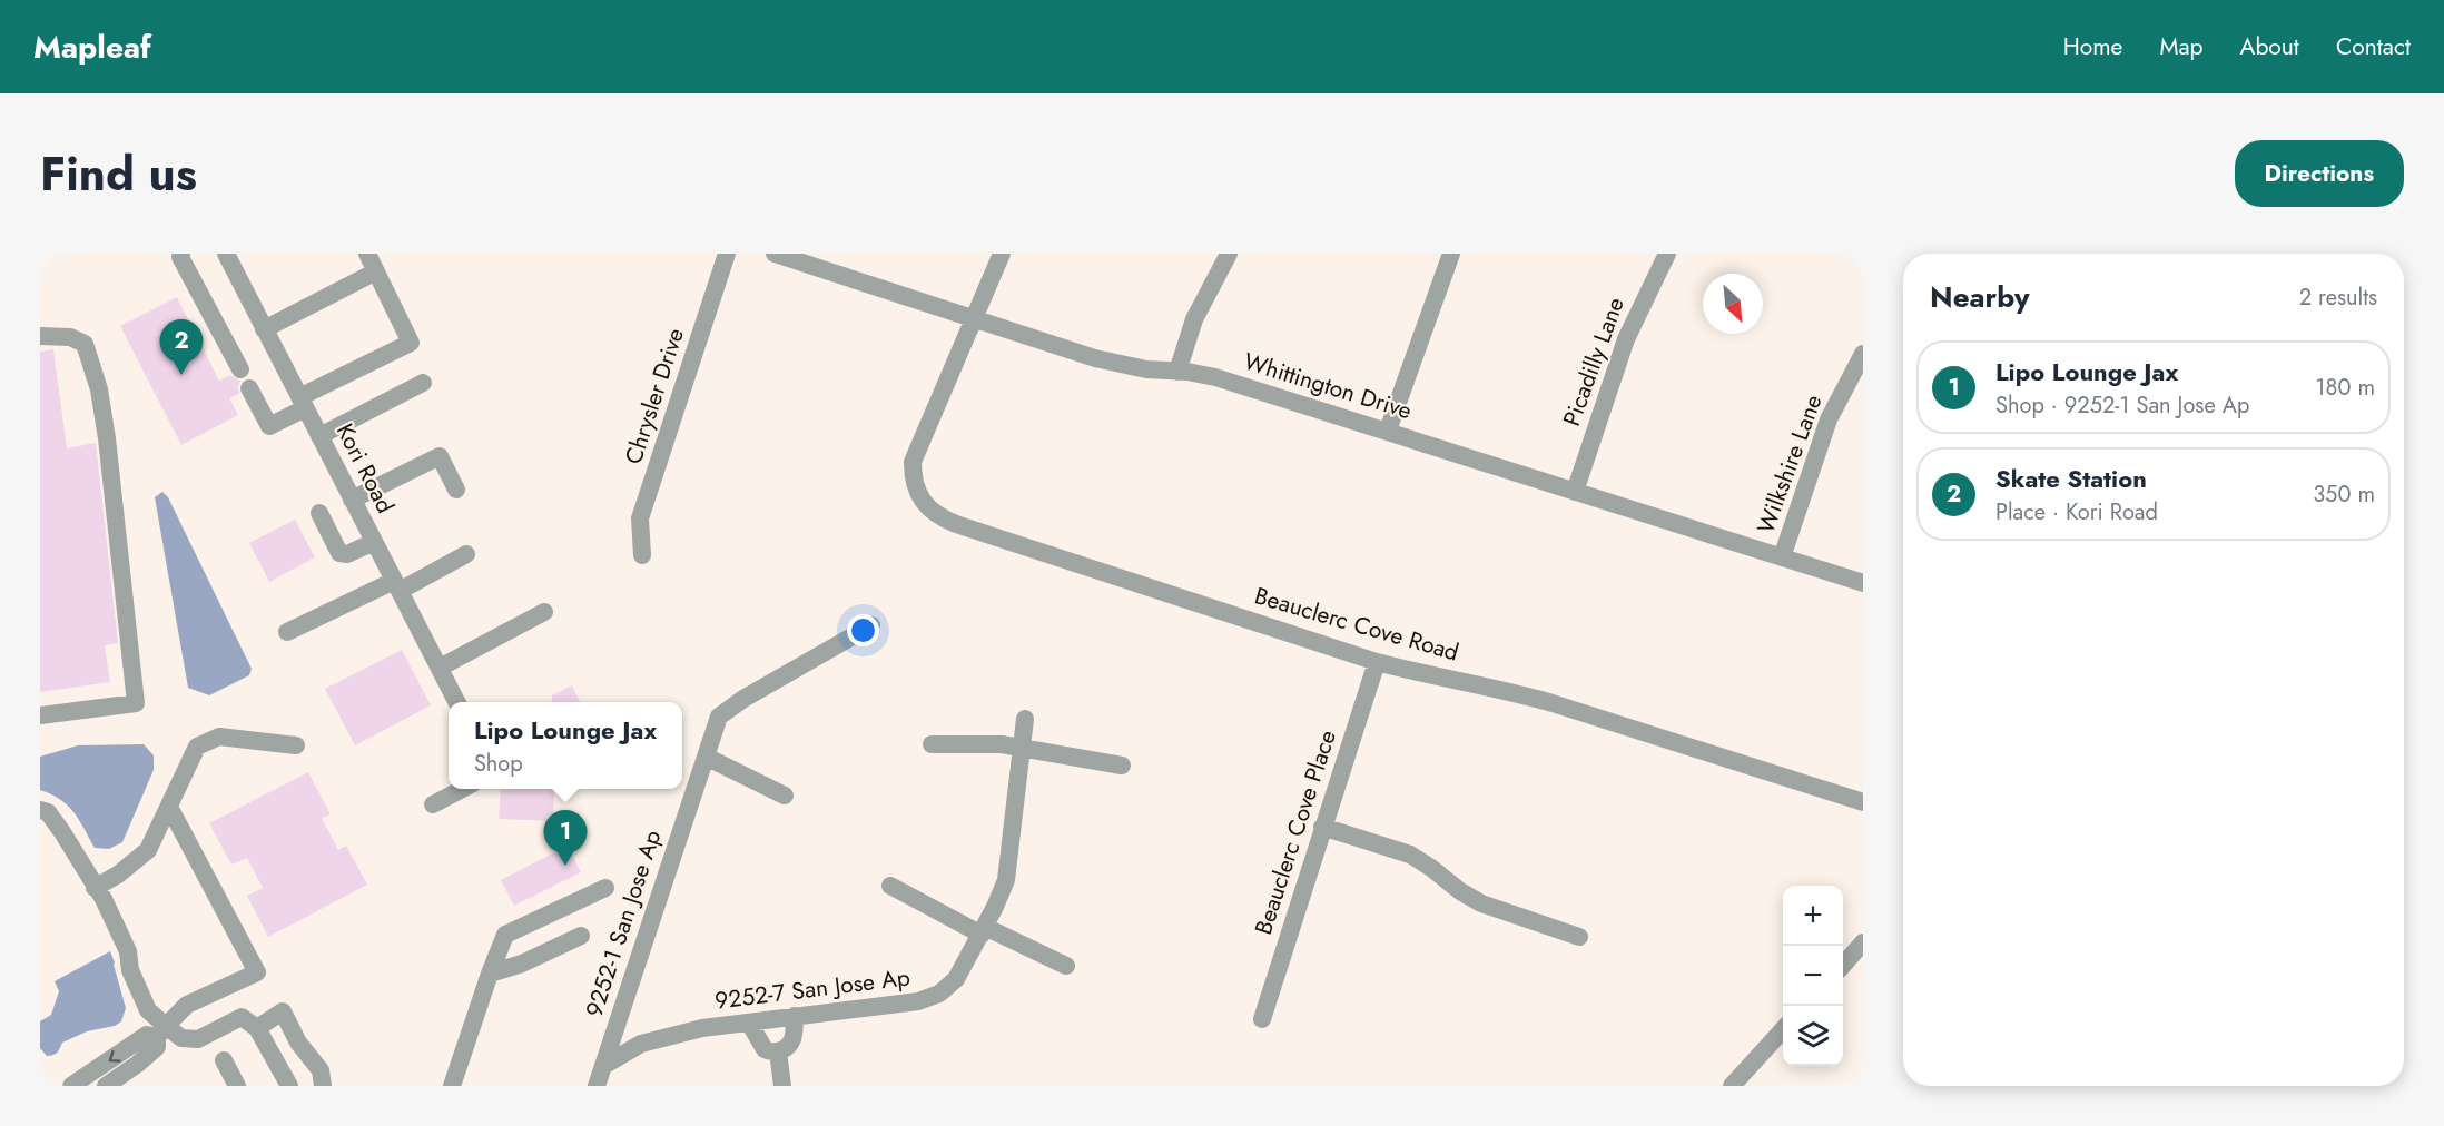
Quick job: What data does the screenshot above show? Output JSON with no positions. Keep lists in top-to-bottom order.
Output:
{
  "streets": {
    "street": [
      "Picadilly Lane",
      "Whittington Drive",
      "Chrysler Drive",
      "Wilkshire Lane",
      "Kori Road",
      "Beauclerc Cove Road",
      "Beauclerc Cove Place",
      "9252-1 San Jose Ap",
      "9252-7 San Jose Ap"
    ]
  },
  "crossings": [
    ["Picadilly Lane", "Whittington Drive"],
    ["Whittington Drive", "Wilkshire Lane"],
    ["Whittington Drive", "Beauclerc Cove Road"],
    ["Beauclerc Cove Road", "Beauclerc Cove Place"],
    ["9252-1 San Jose Ap", "9252-7 San Jose Ap"]
  ],
  "north": "bottom right",
  "page": {
    "header": "Mapleaf",
    "nav": [
      "Home",
      "Map",
      "About",
      "Contact"
    ],
    "title": "Find us",
    "buttons": "Directions",
    "heading": ["Nearby", "2 results"],
    "pins": ["2", "1"],
    "list": [
      {
        "mark": "1",
        "name": "Lipo Lounge Jax",
        "note": "Shop · 9252-1 San Jose Ap",
        "value": "180 m"
      },
      {
        "mark": "2",
        "name": "Skate Station",
        "note": "Place · Kori Road",
        "value": "350 m"
      }
    ],
    "popup": ["Lipo Lounge Jax", "Shop"],
    "map_buttons": ["+", "−"]
  }
}
